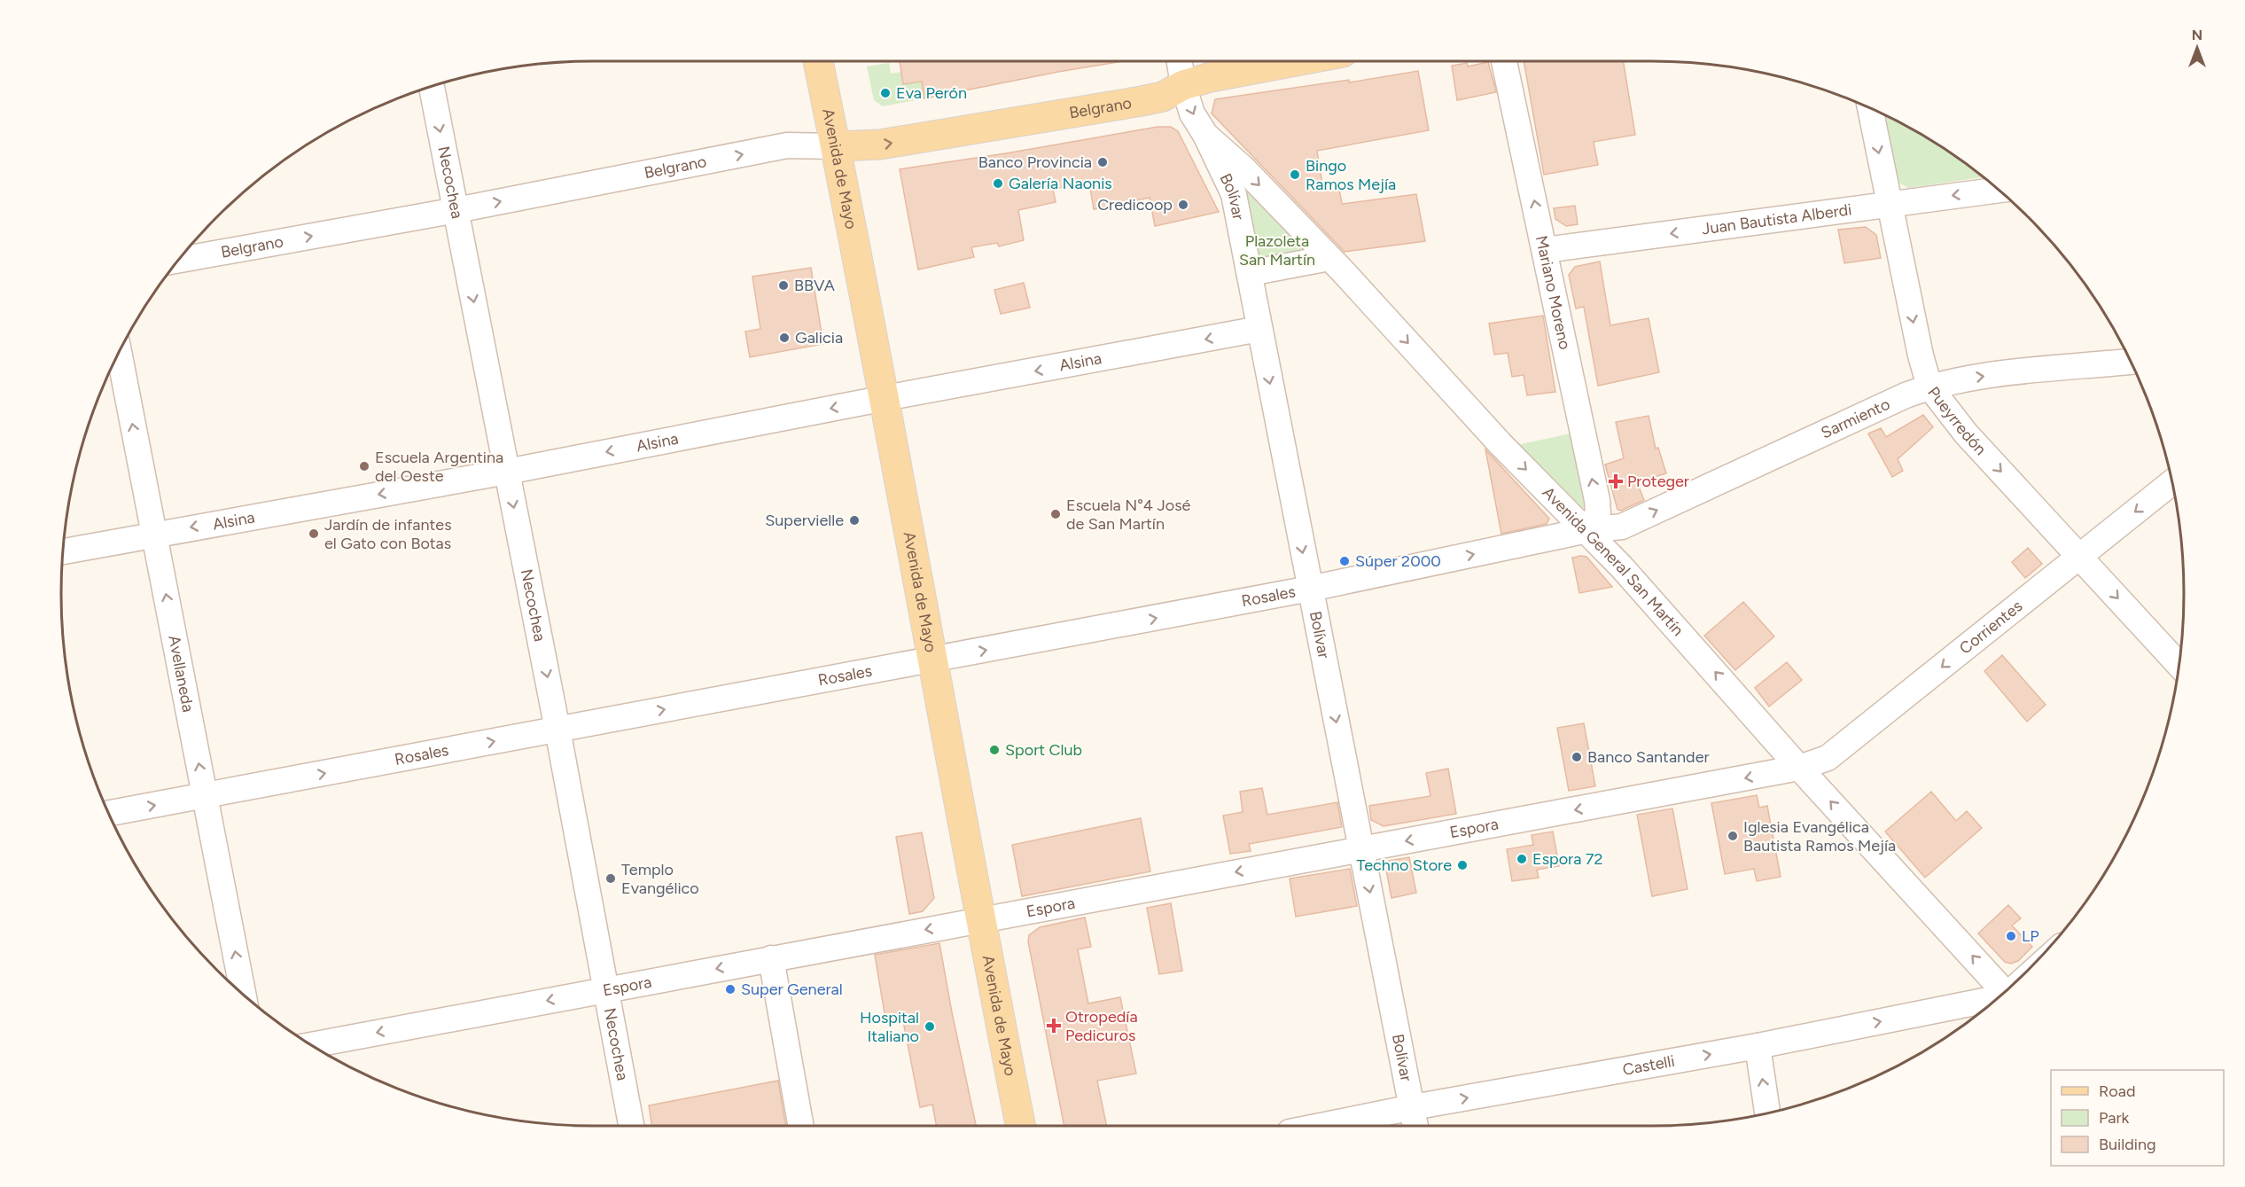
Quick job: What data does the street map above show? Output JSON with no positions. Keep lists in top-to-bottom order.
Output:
{
  "streets": {
    "main road": ["Belgrano", "Avenida de Mayo"],
    "street": [
      "Necochea",
      "Bolívar",
      "Juan Bautista Alberdi",
      "Mariano Moreno",
      "Alsina",
      "Sarmiento",
      "Pueyrredón",
      "Avenida General San Martín",
      "Rosales",
      "Corrientes",
      "Avellaneda",
      "Espora",
      "Castelli"
    ]
  },
  "crossings": [
    ["Belgrano", "Avenida de Mayo"],
    ["Belgrano", "Necochea"],
    ["Belgrano", "Bolívar"],
    ["Avenida de Mayo", "Alsina"],
    ["Avenida de Mayo", "Rosales"],
    ["Avenida de Mayo", "Espora"],
    ["Necochea", "Alsina"],
    ["Necochea", "Rosales"],
    ["Necochea", "Espora"],
    ["Bolívar", "Alsina"],
    ["Bolívar", "Avenida General San Martín"],
    ["Bolívar", "Rosales"],
    ["Bolívar", "Espora"],
    ["Bolívar", "Castelli"],
    ["Juan Bautista Alberdi", "Mariano Moreno"],
    ["Juan Bautista Alberdi", "Pueyrredón"],
    ["Mariano Moreno", "Sarmiento"],
    ["Mariano Moreno", "Avenida General San Martín"],
    ["Mariano Moreno", "Rosales"],
    ["Alsina", "Avellaneda"],
    ["Sarmiento", "Pueyrredón"],
    ["Sarmiento", "Avenida General San Martín"],
    ["Sarmiento", "Rosales"],
    ["Pueyrredón", "Corrientes"],
    ["Avenida General San Martín", "Rosales"],
    ["Avenida General San Martín", "Corrientes"],
    ["Avenida General San Martín", "Espora"],
    ["Rosales", "Avellaneda"],
    ["Corrientes", "Espora"]
  ],
  "one_way": [
    "Belgrano",
    "Necochea",
    "Bolívar",
    "Juan Bautista Alberdi",
    "Mariano Moreno",
    "Alsina",
    "Sarmiento",
    "Pueyrredón",
    "Rosales",
    "Corrientes",
    "Avellaneda",
    "Espora",
    "Castelli"
  ],
  "parks": ["Plazoleta San Martín"],
  "places": {
    "other": [
      "Eva Perón",
      "Banco Provincia",
      "Bingo Ramos Mejía",
      "Galería Naonis",
      "Credicoop",
      "BBVA",
      "Galicia",
      "Escuela Argentina del Oeste",
      "Escuela N°4 José de San Martín",
      "Supervielle",
      "Jardín de infantes el Gato con Botas",
      "Súper 2000",
      "Sport Club",
      "Banco Santander",
      "Iglesia Evangélica Bautista Ramos Mejía",
      "Espora 72",
      "Techno Store",
      "Templo Evangélico",
      "LP",
      "Super General",
      "Hospital Italiano"
    ],
    "health": ["Proteger", "Otropedía Pedicuros"]
  },
  "legend": ["Road", "Park", "Building"],
  "north": "top"
}
